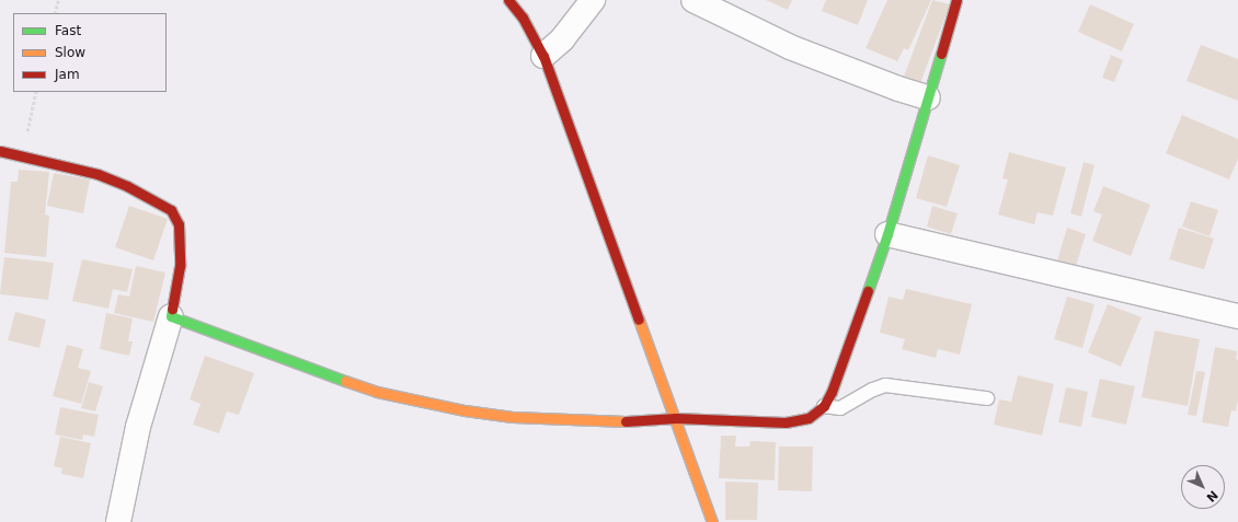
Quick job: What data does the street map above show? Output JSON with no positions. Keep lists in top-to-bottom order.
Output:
{
  "legend": ["Fast", "Slow", "Jam"],
  "north": "bottom right"
}
